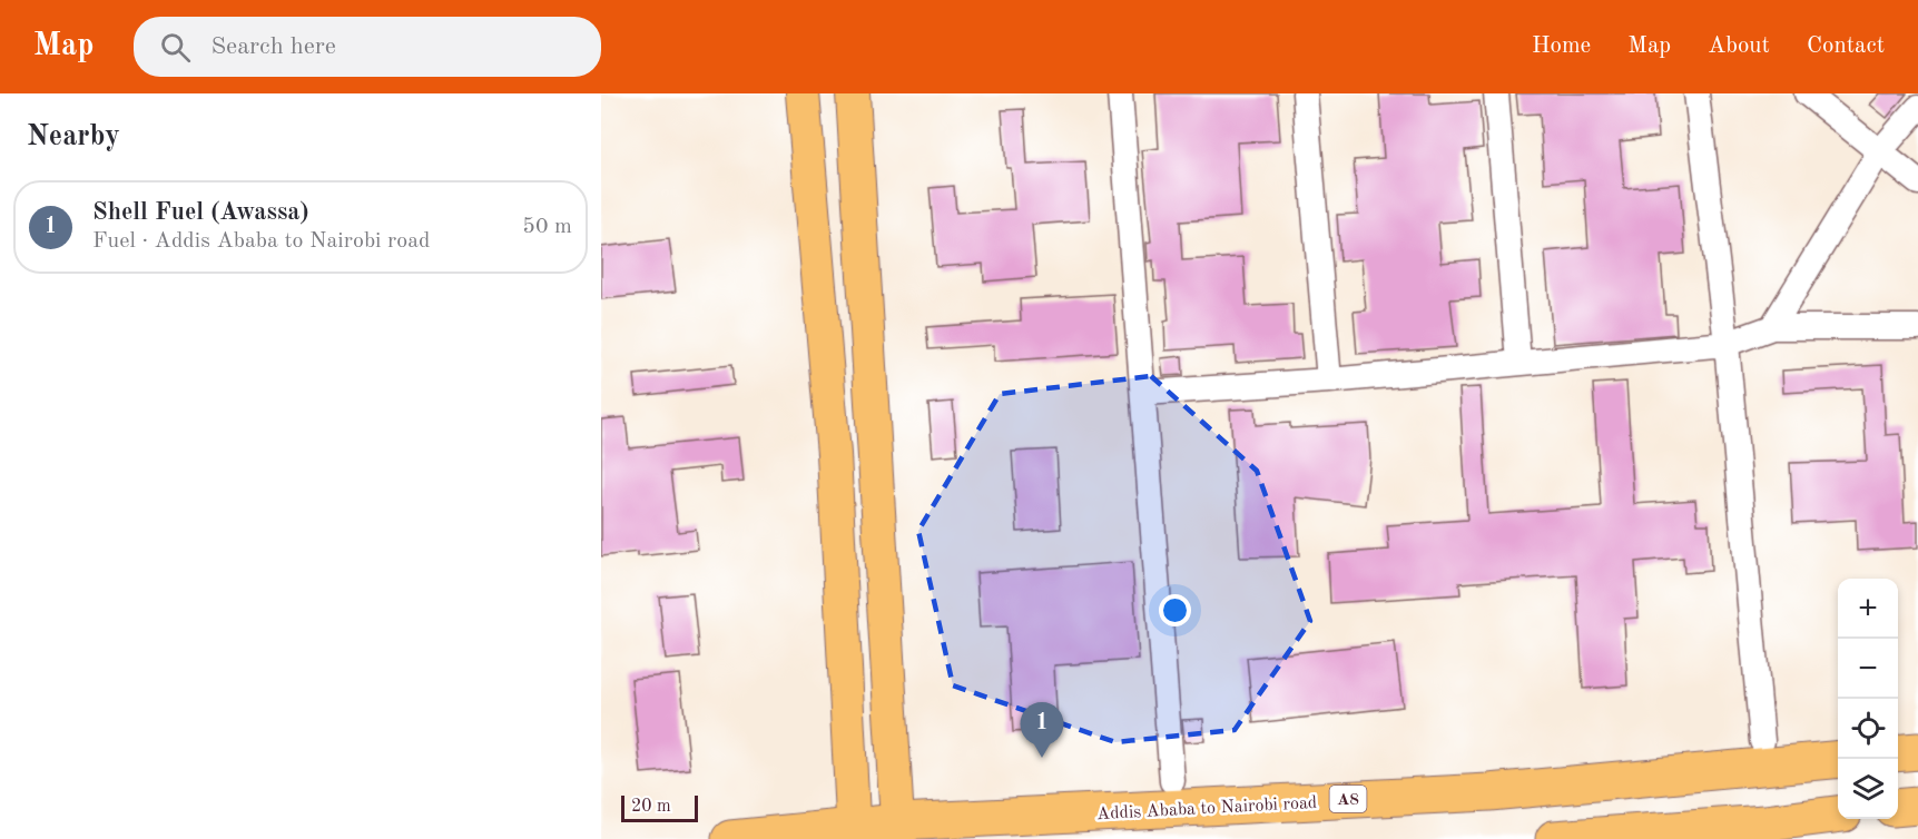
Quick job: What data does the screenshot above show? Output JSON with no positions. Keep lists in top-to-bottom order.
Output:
{
  "streets": {
    "highway": ["A8", "Addis Ababa to Nairobi road"]
  },
  "scale_bar": "20 m",
  "page": {
    "header": "Map",
    "search": "Search here",
    "nav": [
      "Home",
      "Map",
      "About",
      "Contact"
    ],
    "heading": "Nearby",
    "list": [
      {
        "mark": "1",
        "name": "Shell Fuel (Awassa)",
        "note": "Fuel · Addis Ababa to Nairobi road",
        "value": "50 m"
      }
    ],
    "map_buttons": ["+", "−"],
    "pins": "1",
    "scale": "20 m"
  }
}
